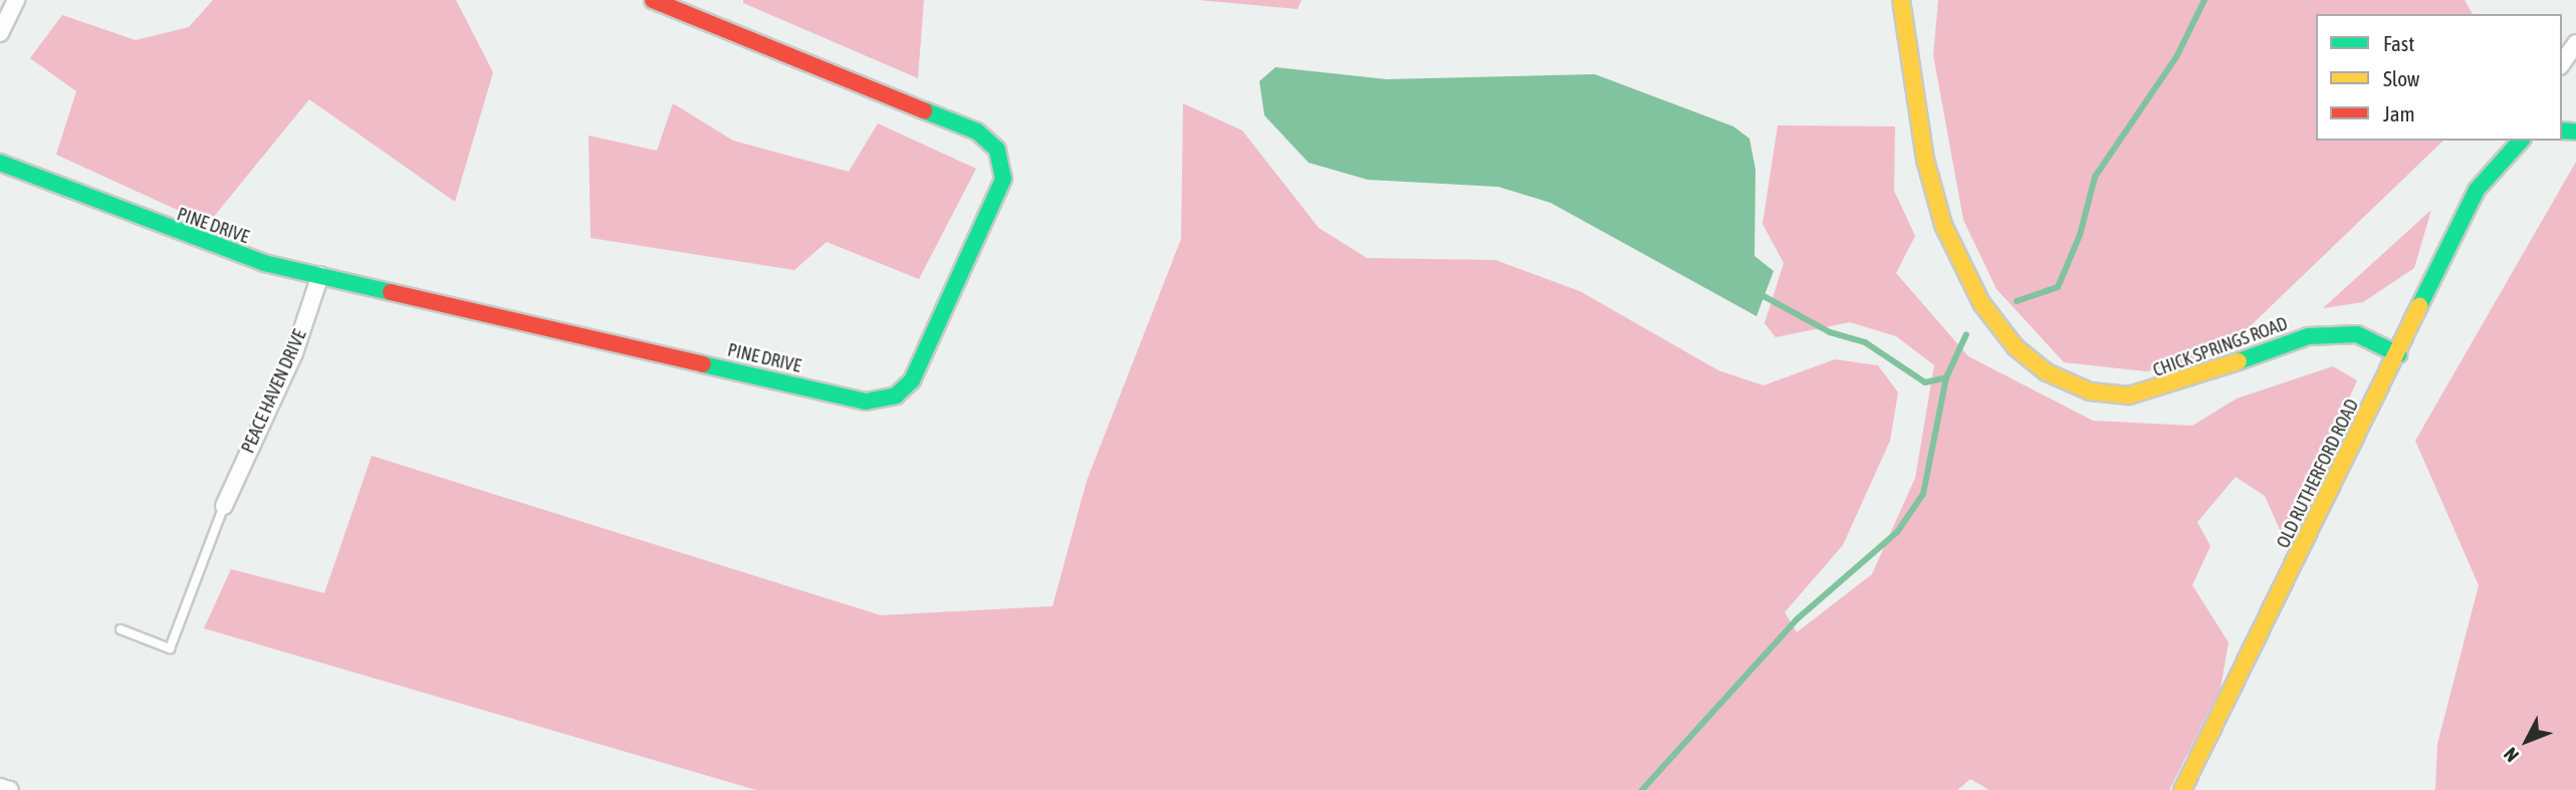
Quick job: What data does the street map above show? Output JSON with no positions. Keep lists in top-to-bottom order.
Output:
{
  "streets": {
    "street": [
      "PINE DRIVE",
      "CHICK SPRINGS ROAD",
      "PEACE HAVEN DRIVE",
      "OLD RUTHERFORD ROAD"
    ]
  },
  "crossings": [
    ["PINE DRIVE", "PEACE HAVEN DRIVE"],
    ["CHICK SPRINGS ROAD", "OLD RUTHERFORD ROAD"]
  ],
  "legend": ["Fast", "Slow", "Jam"],
  "north": "bottom left"
}
